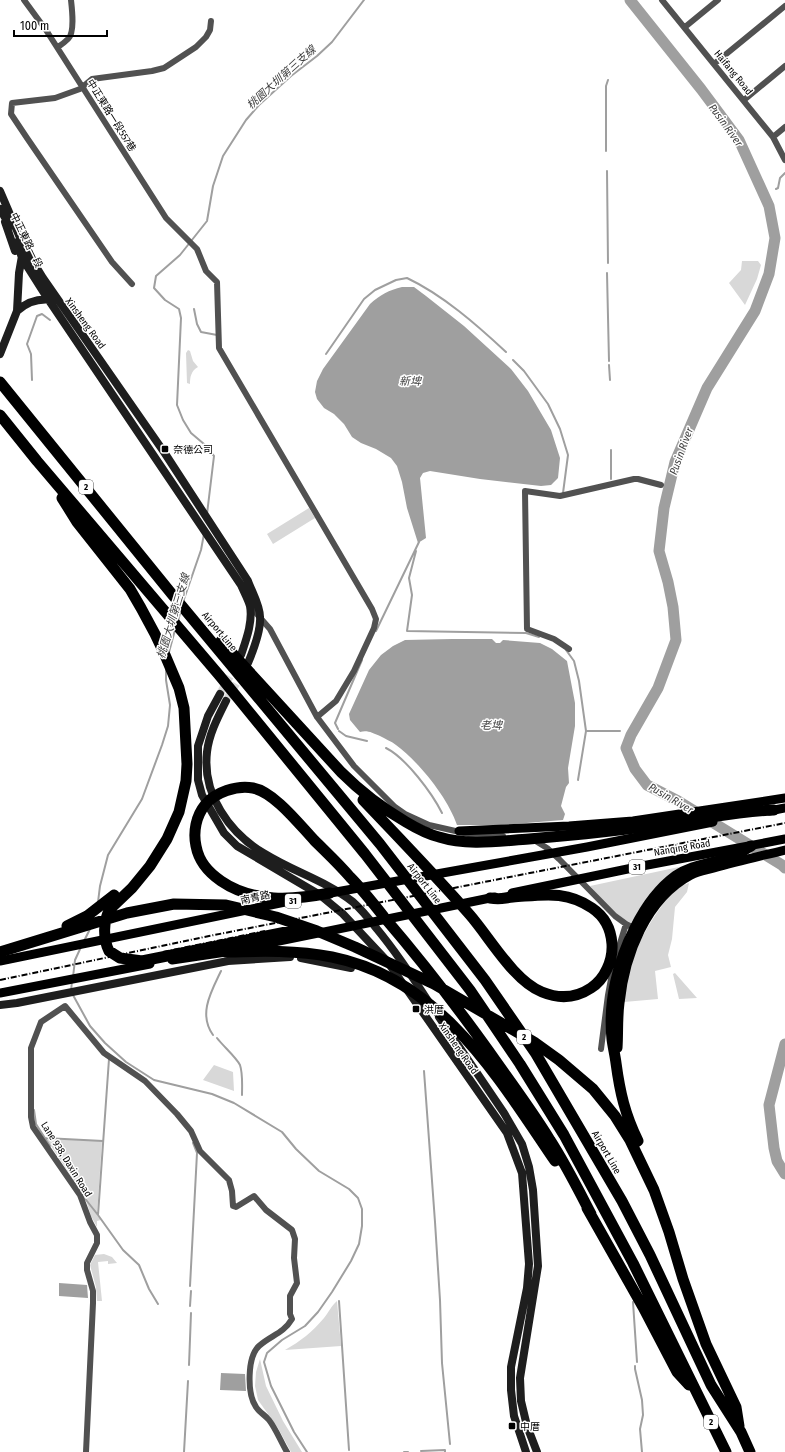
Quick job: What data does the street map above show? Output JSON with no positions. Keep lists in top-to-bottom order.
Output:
{
  "streets": {
    "highway": ["2", "Airport Line"],
    "main road": [
      "中正東路一段",
      "Xinsheng Road",
      "Nanqing Road",
      "31",
      "南青路"
    ],
    "street": ["Haifang Road", "中正東路一段557巷", "Lane 938, Daxin Road"]
  },
  "crossings": [
    ["中正東路一段", "Xinsheng Road"],
    ["Xinsheng Road", "2"],
    ["Xinsheng Road", "Airport Line"],
    ["Nanqing Road", "31"],
    ["31", "南青路"]
  ],
  "water": [
    "桃園大圳第三支線",
    "Pusin River",
    "新埤",
    "老埤"
  ],
  "places": {
    "transit": ["奈德公司", "洪厝", "中厝"]
  },
  "scale_bar": "100 m"
}
